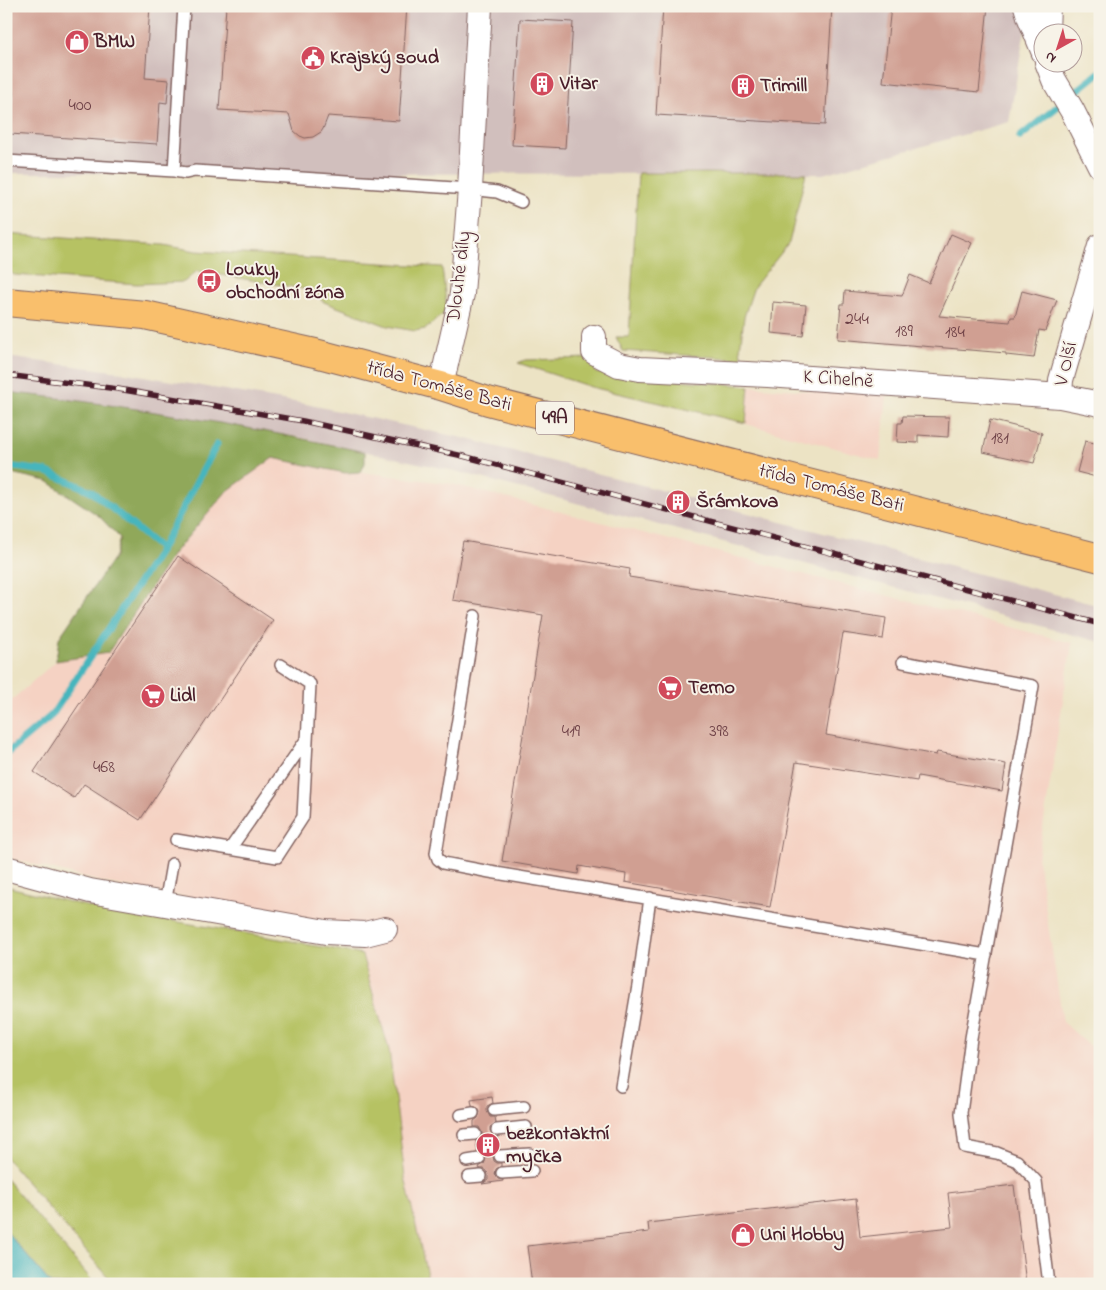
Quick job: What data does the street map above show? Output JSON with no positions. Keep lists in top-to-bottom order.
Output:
{
  "streets": {
    "main road": ["třída Tomáše Bati", "49A"],
    "street": ["Dlouhé díly", "V Olší", "K Cihelně"]
  },
  "crossings": [
    ["Dlouhé díly", "třída Tomáše Bati"],
    ["V Olší", "K Cihelně"]
  ],
  "places": {
    "shop": ["BMW", "Uni Hobby"],
    "public building": ["Krajský soud"],
    "building": [
      "Vitar",
      "Trimill",
      "Šrámkova",
      "bezkontaktní myčka"
    ],
    "bus stop": ["Louky, obchodní zóna"],
    "supermarket": ["Terno", "Lidl"]
  },
  "house_numbers": [
    "400",
    "244",
    "189",
    "184",
    "181",
    "419",
    "398",
    "468"
  ],
  "north": "bottom left"
}
